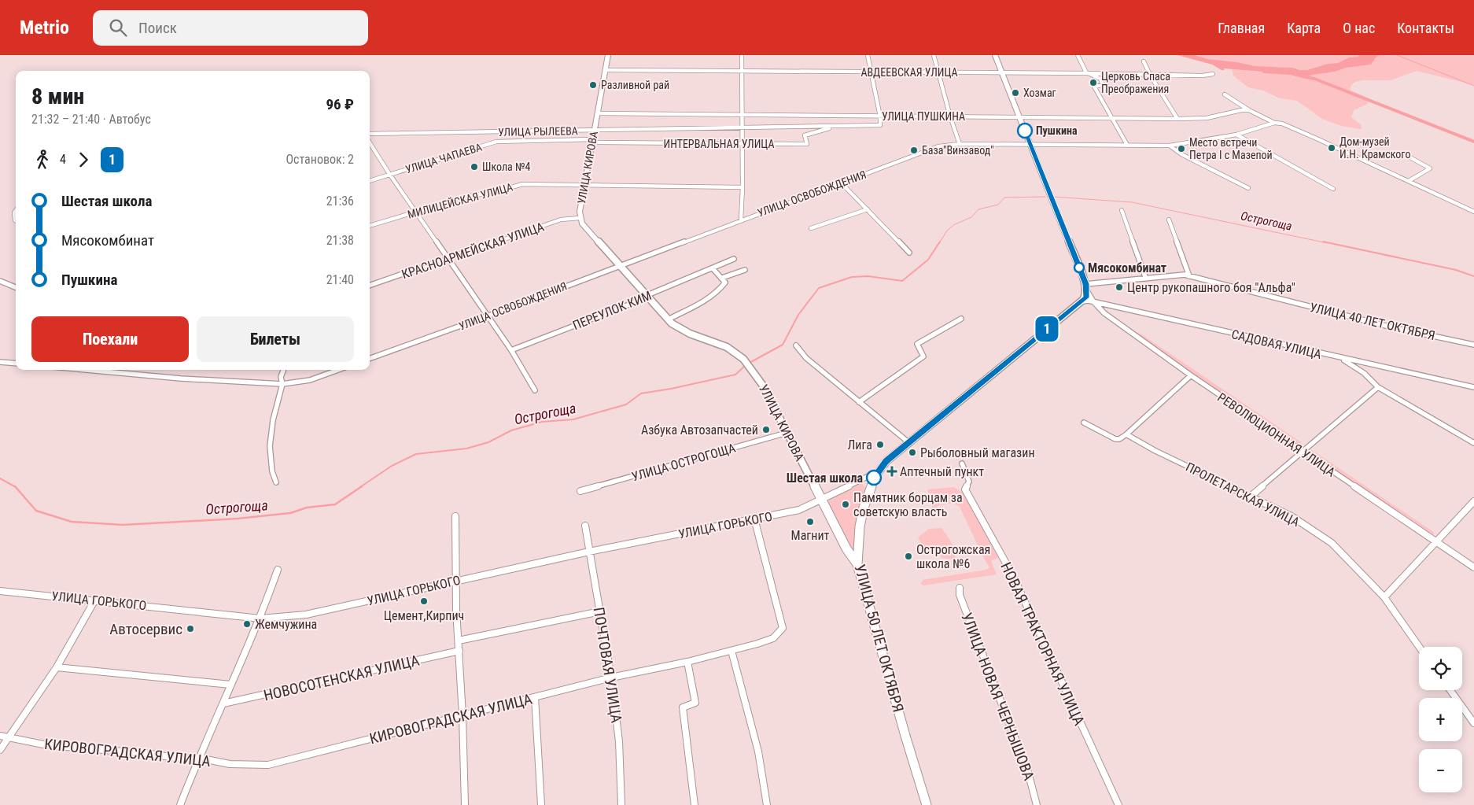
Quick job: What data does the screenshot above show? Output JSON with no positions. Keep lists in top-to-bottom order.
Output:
{
  "streets": {
    "main road": ["УЛИЦА КИРОВА", "УЛИЦА 50 ЛЕТ ОКТЯБРЯ"],
    "street": [
      "АВДЕЕВСКАЯ УЛИЦА",
      "УЛИЦА ПУШКИНА",
      "УЛИЦА РЫЛЕЕВА",
      "ИНТЕРВАЛЬНАЯ УЛИЦА",
      "УЛИЦА ЧАПАЕВА",
      "УЛИЦА ОСВОБОЖДЕНИЯ",
      "МИЛИЦЕЙСКАЯ УЛИЦА",
      "КРАСНОАРМЕЙСКАЯ УЛИЦА",
      "ПЕРЕУЛОК КИМ",
      "УЛИЦА 40 ЛЕТ ОКТЯБРЯ",
      "САДОВАЯ УЛИЦА",
      "РЕВОЛЮЦИОННАЯ УЛИЦА",
      "УЛИЦА ОСТРОГОЩА",
      "ПРОЛЕТАРСКАЯ УЛИЦА",
      "УЛИЦА ГОРЬКОГО",
      "НОВАЯ ТРАКТОРНАЯ УЛИЦА",
      "ПОЧТОВАЯ УЛИЦА",
      "НОВОСОТЕНСКАЯ УЛИЦА",
      "УЛИЦА НОВАЯ ЧЕРНЫШОВА",
      "КИРОВОГРАДСКАЯ УЛИЦА"
    ]
  },
  "crossings": [
    ["АВДЕЕВСКАЯ УЛИЦА", "УЛИЦА КИРОВА"],
    ["УЛИЦА ПУШКИНА", "ИНТЕРВАЛЬНАЯ УЛИЦА"],
    ["УЛИЦА ПУШКИНА", "УЛИЦА КИРОВА"],
    ["УЛИЦА РЫЛЕЕВА", "ИНТЕРВАЛЬНАЯ УЛИЦА"],
    ["УЛИЦА РЫЛЕЕВА", "УЛИЦА КИРОВА"],
    ["ИНТЕРВАЛЬНАЯ УЛИЦА", "УЛИЦА ЧАПАЕВА"],
    ["ИНТЕРВАЛЬНАЯ УЛИЦА", "УЛИЦА КИРОВА"],
    ["УЛИЦА ЧАПАЕВА", "УЛИЦА КИРОВА"],
    ["УЛИЦА КИРОВА", "УЛИЦА ОСВОБОЖДЕНИЯ"],
    ["УЛИЦА КИРОВА", "МИЛИЦЕЙСКАЯ УЛИЦА"],
    ["УЛИЦА КИРОВА", "КРАСНОАРМЕЙСКАЯ УЛИЦА"],
    ["УЛИЦА КИРОВА", "ПЕРЕУЛОК КИМ"],
    ["УЛИЦА КИРОВА", "УЛИЦА ОСТРОГОЩА"],
    ["УЛИЦА КИРОВА", "УЛИЦА ГОРЬКОГО"],
    ["УЛИЦА КИРОВА", "УЛИЦА 50 ЛЕТ ОКТЯБРЯ"],
    ["САДОВАЯ УЛИЦА", "РЕВОЛЮЦИОННАЯ УЛИЦА"],
    ["УЛИЦА ГОРЬКОГО", "УЛИЦА 50 ЛЕТ ОКТЯБРЯ"],
    ["УЛИЦА ГОРЬКОГО", "ПОЧТОВАЯ УЛИЦА"],
    ["УЛИЦА ГОРЬКОГО", "КИРОВОГРАДСКАЯ УЛИЦА"],
    ["ПОЧТОВАЯ УЛИЦА", "КИРОВОГРАДСКАЯ УЛИЦА"]
  ],
  "water": ["Острогоща"],
  "places": {
    "other": [
      "Церковь Спаса Преображения",
      "Разливной рай",
      "Хозмаг",
      "Пушкина",
      "Дом-музей И.Н. Крамского",
      "Место встречи Петра I с Мазепой",
      "База\"Винзавод\"",
      "Школа №4",
      "Мясокомбинат",
      "Центр рукопашного боя \"Альфа\"",
      "Азбука Автозапчастей",
      "Лига",
      "Рыболовный магазин",
      "Шестая школа",
      "Памятник борцам за советскую власть",
      "Магнит",
      "Острогожская школа №6",
      "Цемент,Кирпич",
      "Жемчужина",
      "Автосервис"
    ],
    "health": ["Аптечный пункт"]
  },
  "lines": ["bus line 1"],
  "page": {
    "header": "Metrio",
    "search": "Поиск",
    "nav": [
      "Главная",
      "Карта",
      "О нас",
      "Контакты"
    ],
    "on_map": "1",
    "heading": ["8 мин", "21:32 – 21:40 · Автобус", "96 ₽"],
    "legs": ["4", "1", "Остановок: 2"],
    "list": [
      {
        "name": "Шестая школа",
        "value": "21:36"
      },
      {
        "name": "Мясокомбинат",
        "value": "21:38"
      },
      {
        "name": "Пушкина",
        "value": "21:40"
      }
    ],
    "buttons": ["Поехали", "Билеты"],
    "map_buttons": ["+", "−"]
  }
}
